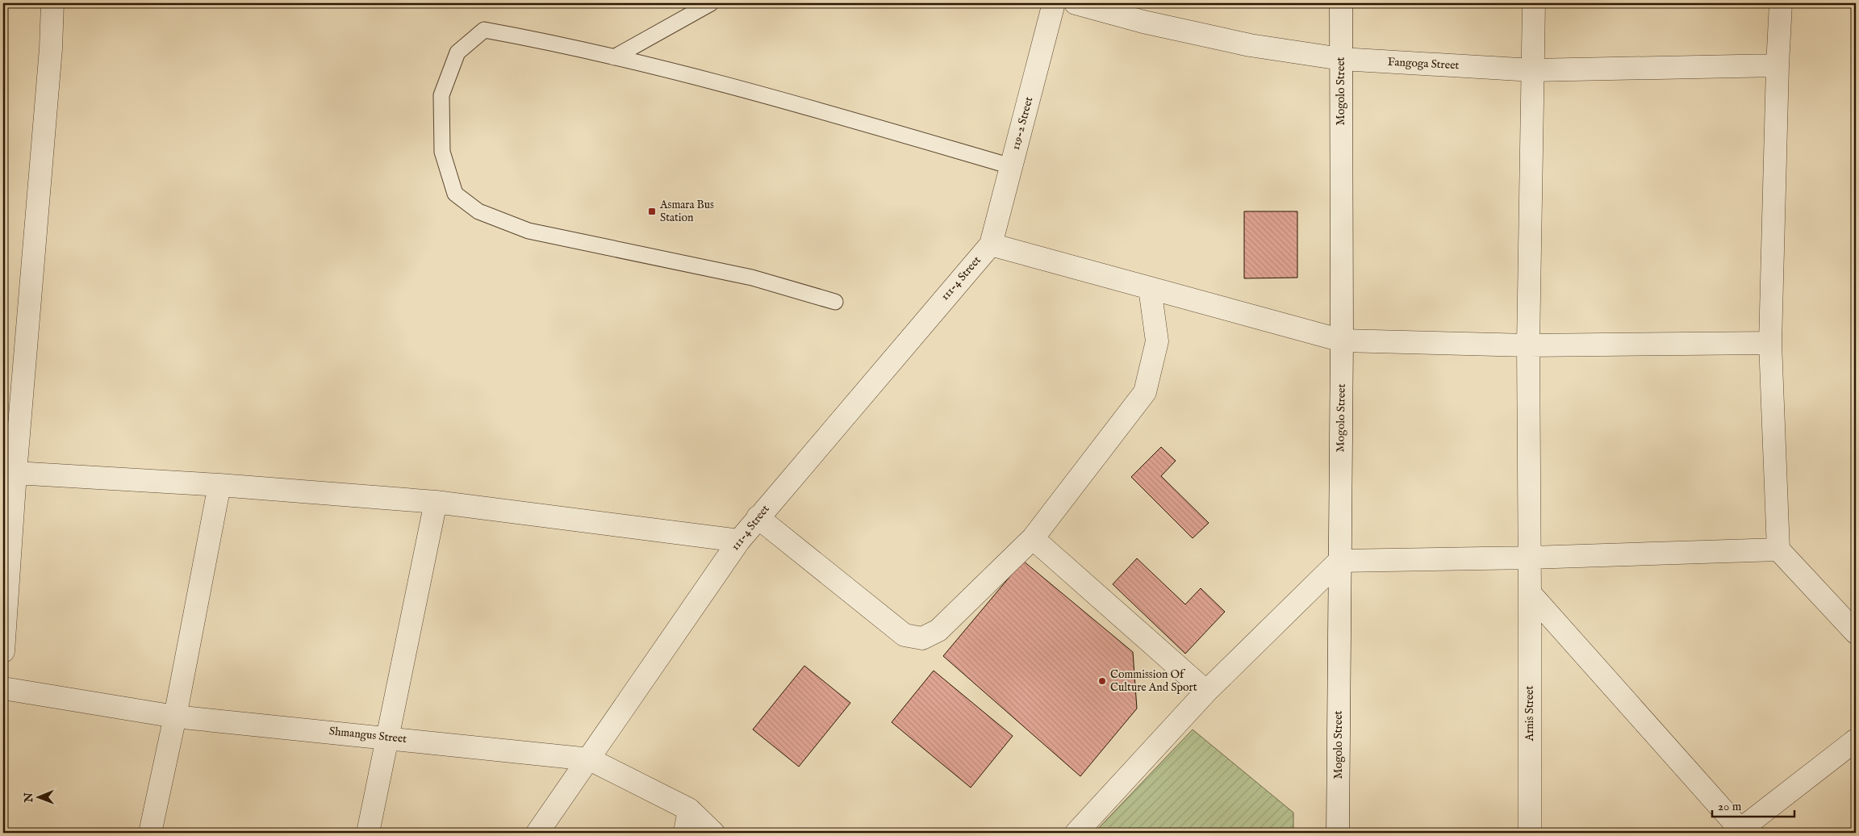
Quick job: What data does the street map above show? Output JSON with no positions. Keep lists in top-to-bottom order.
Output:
{
  "streets": {
    "street": [
      "Fangoga Street",
      "Mogolo Street",
      "119-2 Street",
      "111-4 Street",
      "Arnis Street",
      "Shmangus Street"
    ]
  },
  "crossings": [
    ["Fangoga Street", "Mogolo Street"],
    ["Fangoga Street", "Arnis Street"],
    ["119-2 Street", "111-4 Street"],
    ["111-4 Street", "Shmangus Street"]
  ],
  "places": {
    "transit": ["Asmara Bus Station"],
    "other": ["Commission Of Culture And Sport"]
  },
  "scale_bar": "20 m",
  "north": "left"
}
